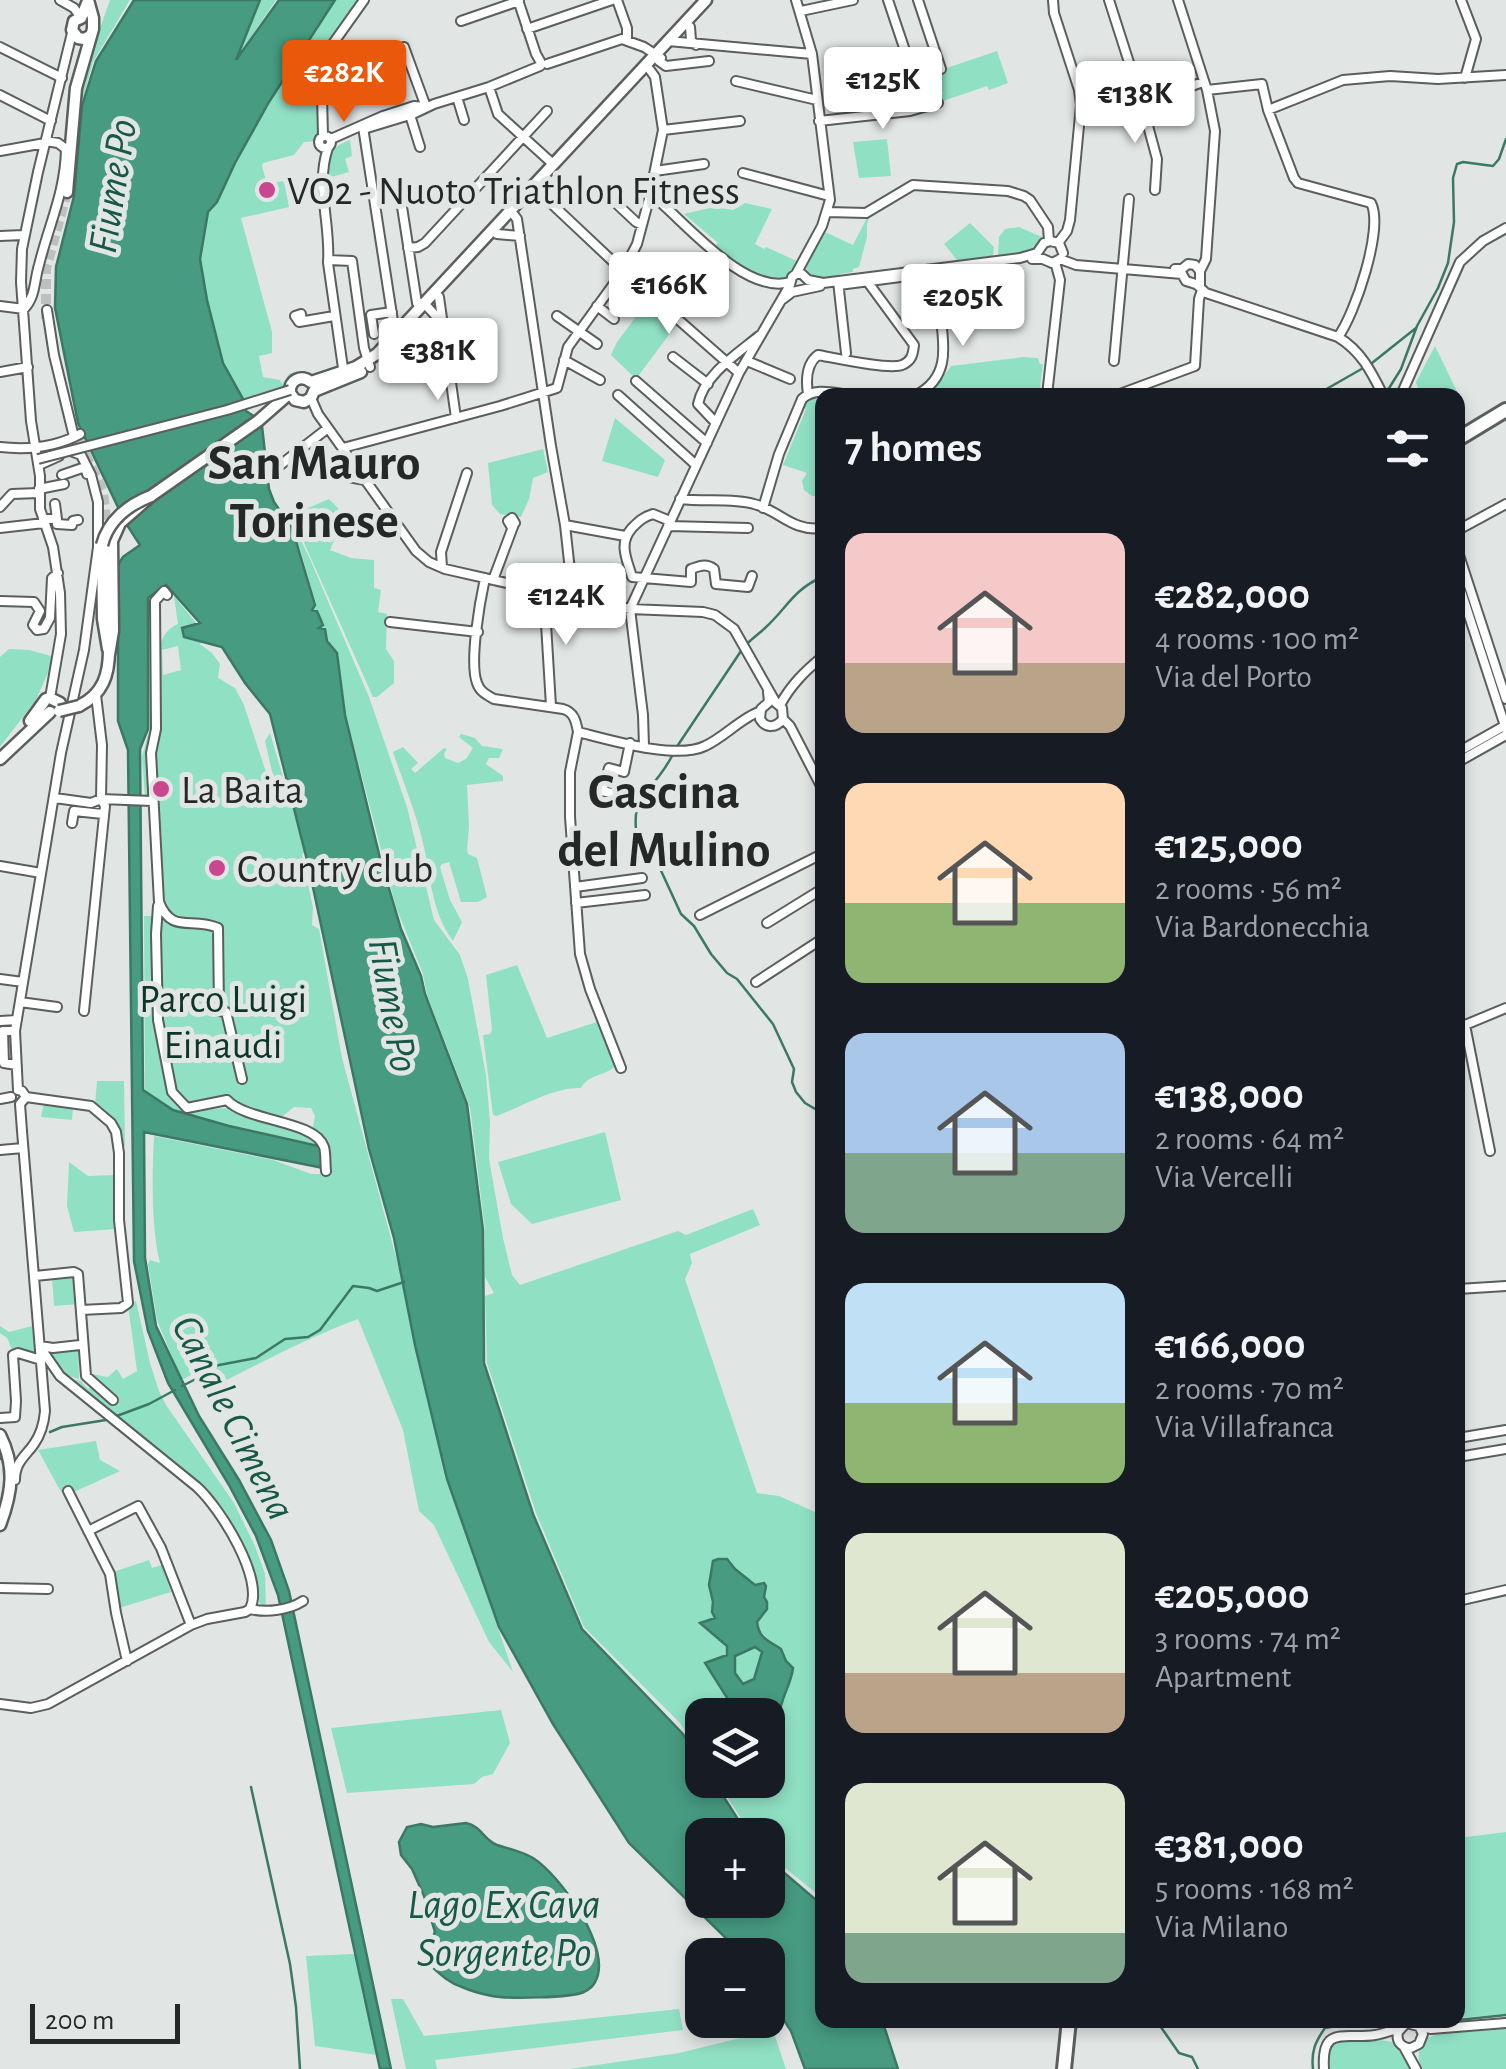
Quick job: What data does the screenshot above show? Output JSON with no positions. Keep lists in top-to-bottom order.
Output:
{
  "districts": ["San Mauro Torinese", "Cascina del Mulino"],
  "water": ["Fiume Po", "Canale Cimena", "Lago Ex Cava Sorgente Po"],
  "parks": ["Parco Luigi Einaudi"],
  "places": ["VO2 - Nuoto Triathlon Fitness", "La Baita", "Country club"],
  "scale_bar": "200 m",
  "page": {
    "price": [
      "€282K",
      "€125K",
      "€138K",
      "€166K",
      "€205K",
      "€381K",
      "€124K"
    ],
    "heading": "7 homes",
    "list": [
      {
        "name": "€282,000",
        "note": "4 rooms · 100 m² · Via del Porto"
      },
      {
        "name": "€125,000",
        "note": "2 rooms · 56 m² · Via Bardonecchia"
      },
      {
        "name": "€138,000",
        "note": "2 rooms · 64 m² · Via Vercelli"
      },
      {
        "name": "€166,000",
        "note": "2 rooms · 70 m² · Via Villafranca"
      },
      {
        "name": "€205,000",
        "note": "3 rooms · 74 m² · Apartment"
      },
      {
        "name": "€381,000",
        "note": "5 rooms · 168 m² · Via Milano"
      }
    ],
    "map_buttons": ["+", "−"],
    "scale": "200 m"
  }
}
